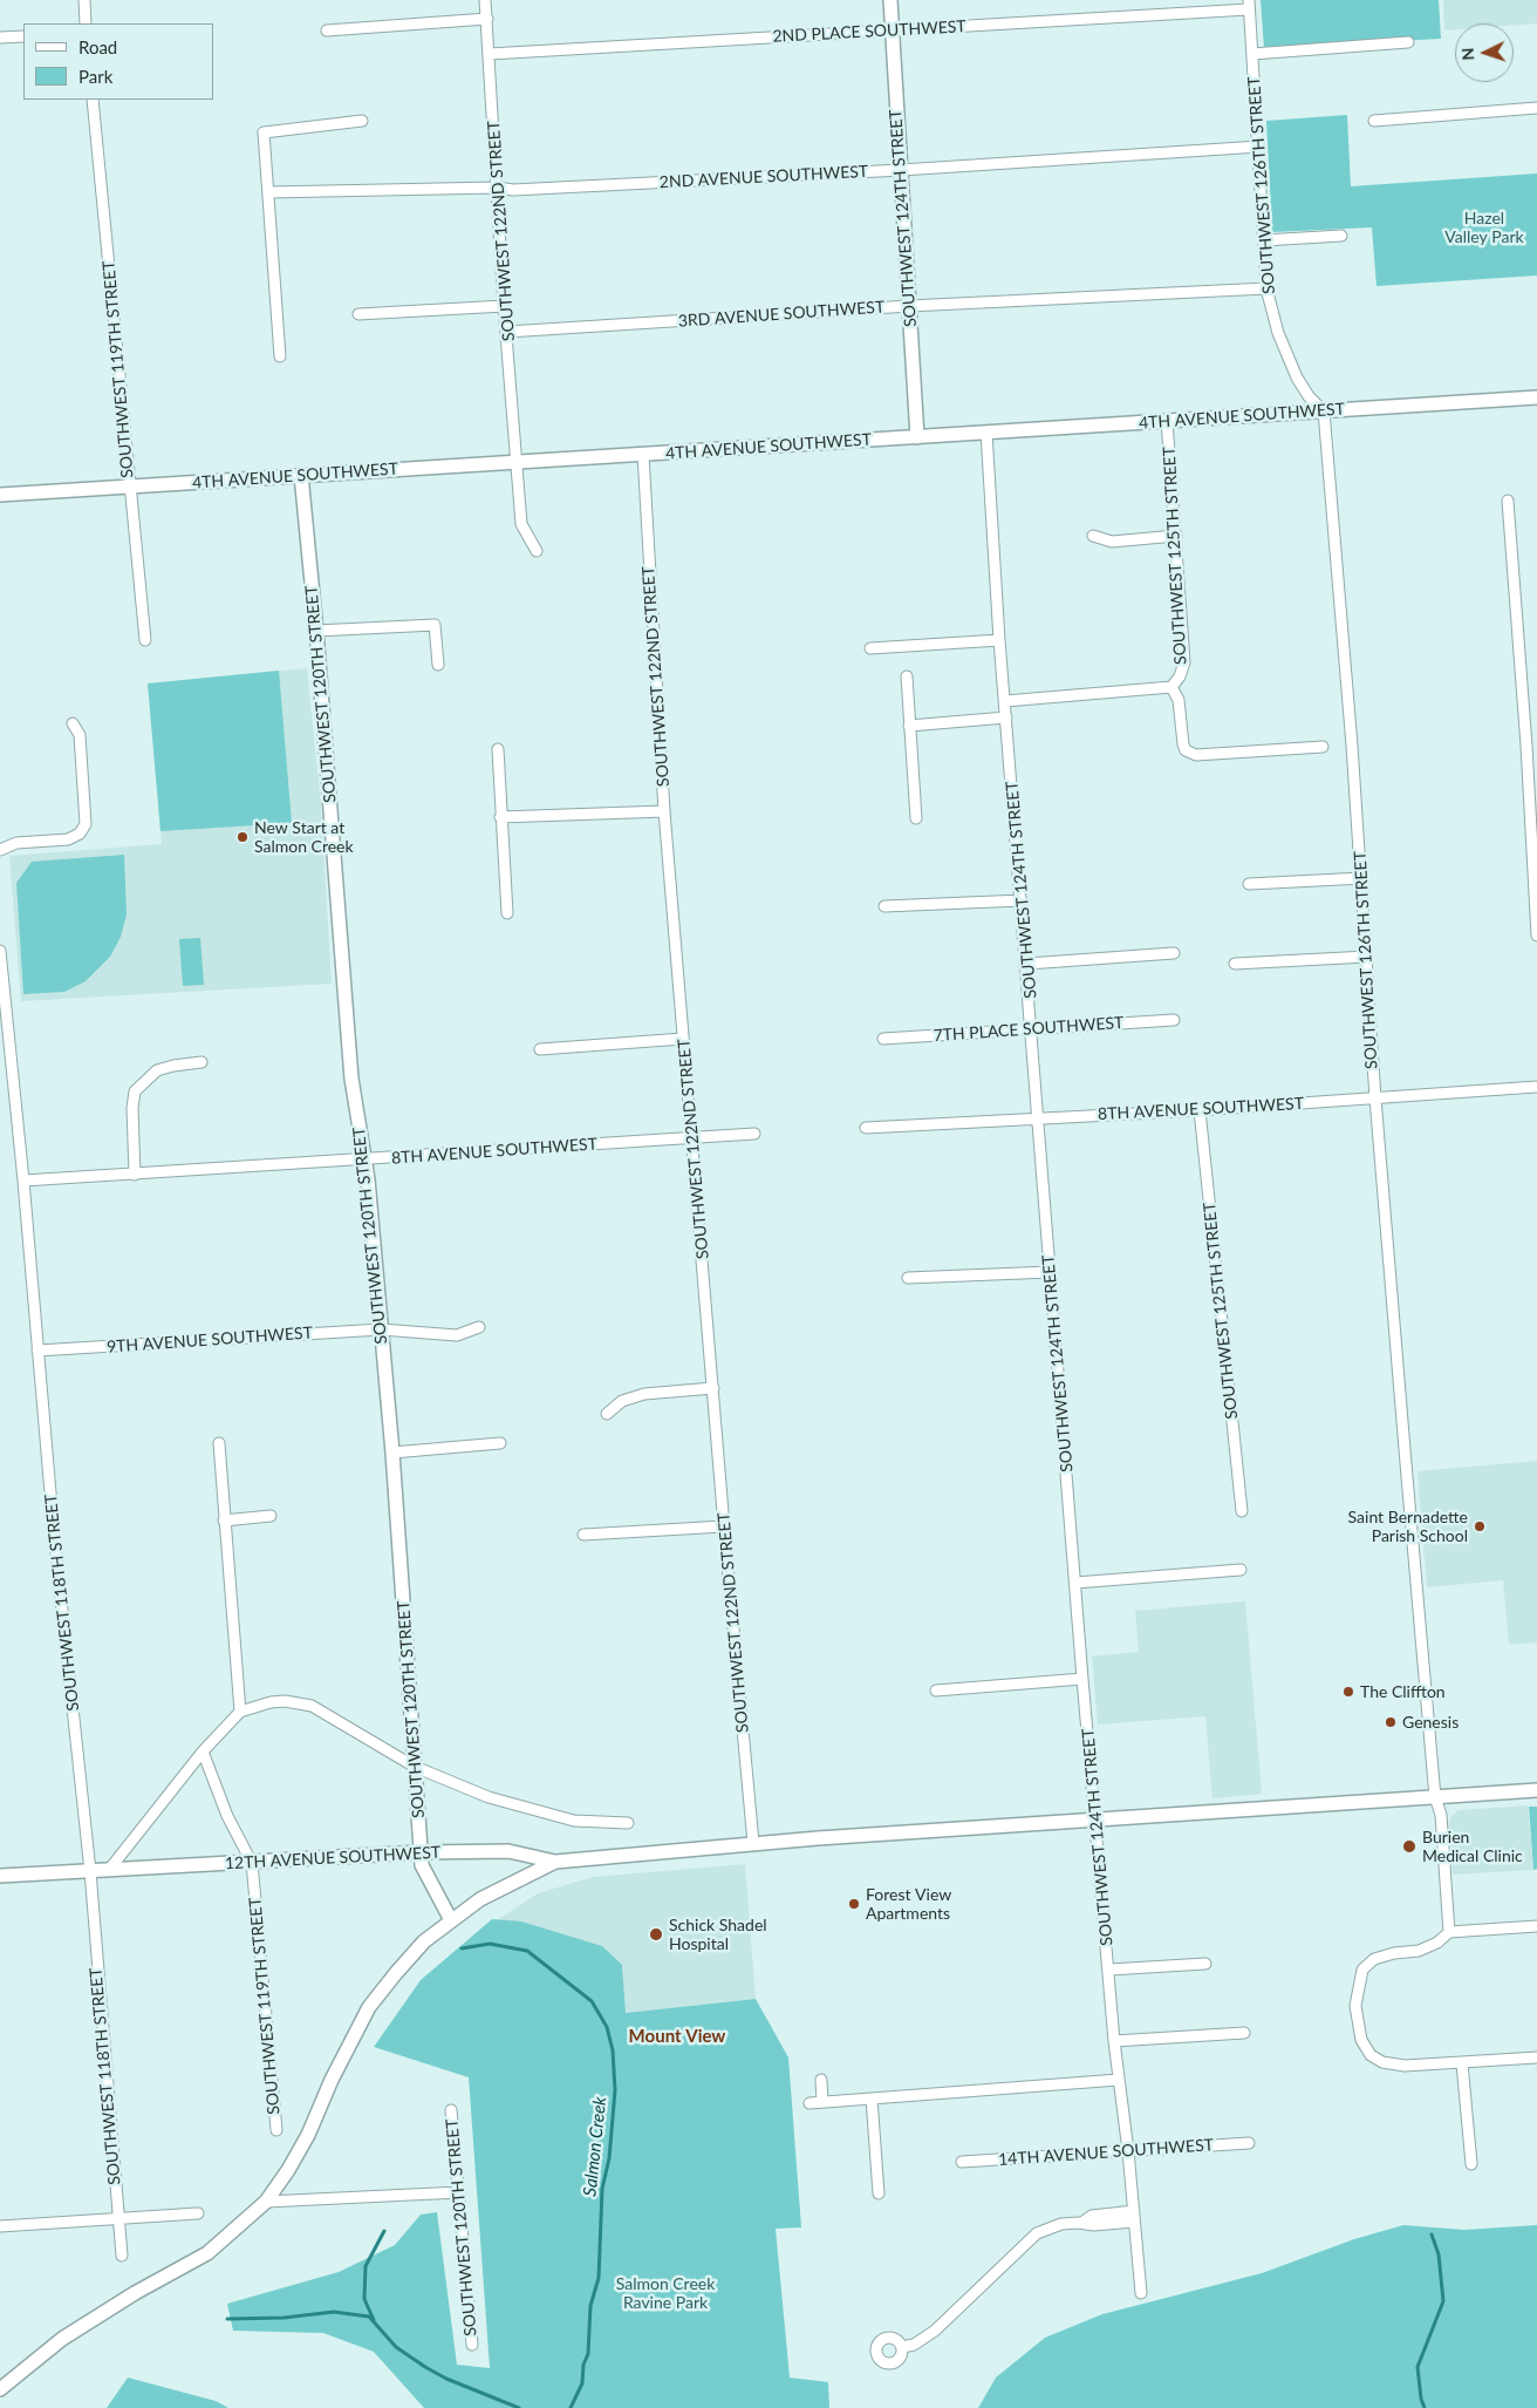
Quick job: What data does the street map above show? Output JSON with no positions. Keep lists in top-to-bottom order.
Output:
{
  "streets": {
    "street": [
      "2ND PLACE SOUTHWEST",
      "2ND AVENUE SOUTHWEST",
      "SOUTHWEST 126TH STREET",
      "SOUTHWEST 124TH STREET",
      "SOUTHWEST 122ND STREET",
      "3RD AVENUE SOUTHWEST",
      "SOUTHWEST 119TH STREET",
      "4TH AVENUE SOUTHWEST",
      "SOUTHWEST 125TH STREET",
      "SOUTHWEST 120TH STREET",
      "7TH PLACE SOUTHWEST",
      "8TH AVENUE SOUTHWEST",
      "9TH AVENUE SOUTHWEST",
      "SOUTHWEST 118TH STREET",
      "12TH AVENUE SOUTHWEST",
      "14TH AVENUE SOUTHWEST"
    ]
  },
  "crossings": [
    ["2ND PLACE SOUTHWEST", "SOUTHWEST 126TH STREET"],
    ["2ND PLACE SOUTHWEST", "SOUTHWEST 124TH STREET"],
    ["2ND PLACE SOUTHWEST", "SOUTHWEST 122ND STREET"],
    ["2ND AVENUE SOUTHWEST", "SOUTHWEST 126TH STREET"],
    ["2ND AVENUE SOUTHWEST", "SOUTHWEST 124TH STREET"],
    ["2ND AVENUE SOUTHWEST", "SOUTHWEST 122ND STREET"],
    ["SOUTHWEST 126TH STREET", "3RD AVENUE SOUTHWEST"],
    ["SOUTHWEST 126TH STREET", "4TH AVENUE SOUTHWEST"],
    ["SOUTHWEST 126TH STREET", "8TH AVENUE SOUTHWEST"],
    ["SOUTHWEST 124TH STREET", "3RD AVENUE SOUTHWEST"],
    ["SOUTHWEST 124TH STREET", "4TH AVENUE SOUTHWEST"],
    ["SOUTHWEST 124TH STREET", "7TH PLACE SOUTHWEST"],
    ["SOUTHWEST 124TH STREET", "8TH AVENUE SOUTHWEST"],
    ["SOUTHWEST 124TH STREET", "14TH AVENUE SOUTHWEST"],
    ["SOUTHWEST 122ND STREET", "3RD AVENUE SOUTHWEST"],
    ["SOUTHWEST 122ND STREET", "4TH AVENUE SOUTHWEST"],
    ["SOUTHWEST 122ND STREET", "8TH AVENUE SOUTHWEST"],
    ["SOUTHWEST 119TH STREET", "4TH AVENUE SOUTHWEST"],
    ["SOUTHWEST 119TH STREET", "12TH AVENUE SOUTHWEST"],
    ["4TH AVENUE SOUTHWEST", "SOUTHWEST 125TH STREET"],
    ["4TH AVENUE SOUTHWEST", "SOUTHWEST 120TH STREET"],
    ["SOUTHWEST 125TH STREET", "8TH AVENUE SOUTHWEST"],
    ["SOUTHWEST 120TH STREET", "8TH AVENUE SOUTHWEST"],
    ["SOUTHWEST 120TH STREET", "9TH AVENUE SOUTHWEST"],
    ["SOUTHWEST 120TH STREET", "12TH AVENUE SOUTHWEST"],
    ["8TH AVENUE SOUTHWEST", "SOUTHWEST 118TH STREET"],
    ["9TH AVENUE SOUTHWEST", "SOUTHWEST 118TH STREET"],
    ["SOUTHWEST 118TH STREET", "12TH AVENUE SOUTHWEST"]
  ],
  "districts": ["Mount View"],
  "water": ["Salmon Creek"],
  "parks": ["Hazel Valley Park", "Salmon Creek Ravine Park"],
  "places": [
    "New Start at Salmon Creek",
    "Saint Bernadette Parish School",
    "The Cliffton",
    "Genesis",
    "Burien Medical Clinic",
    "Forest View Apartments",
    "Schick Shadel Hospital"
  ],
  "legend": ["Road", "Park"],
  "north": "left"
}
